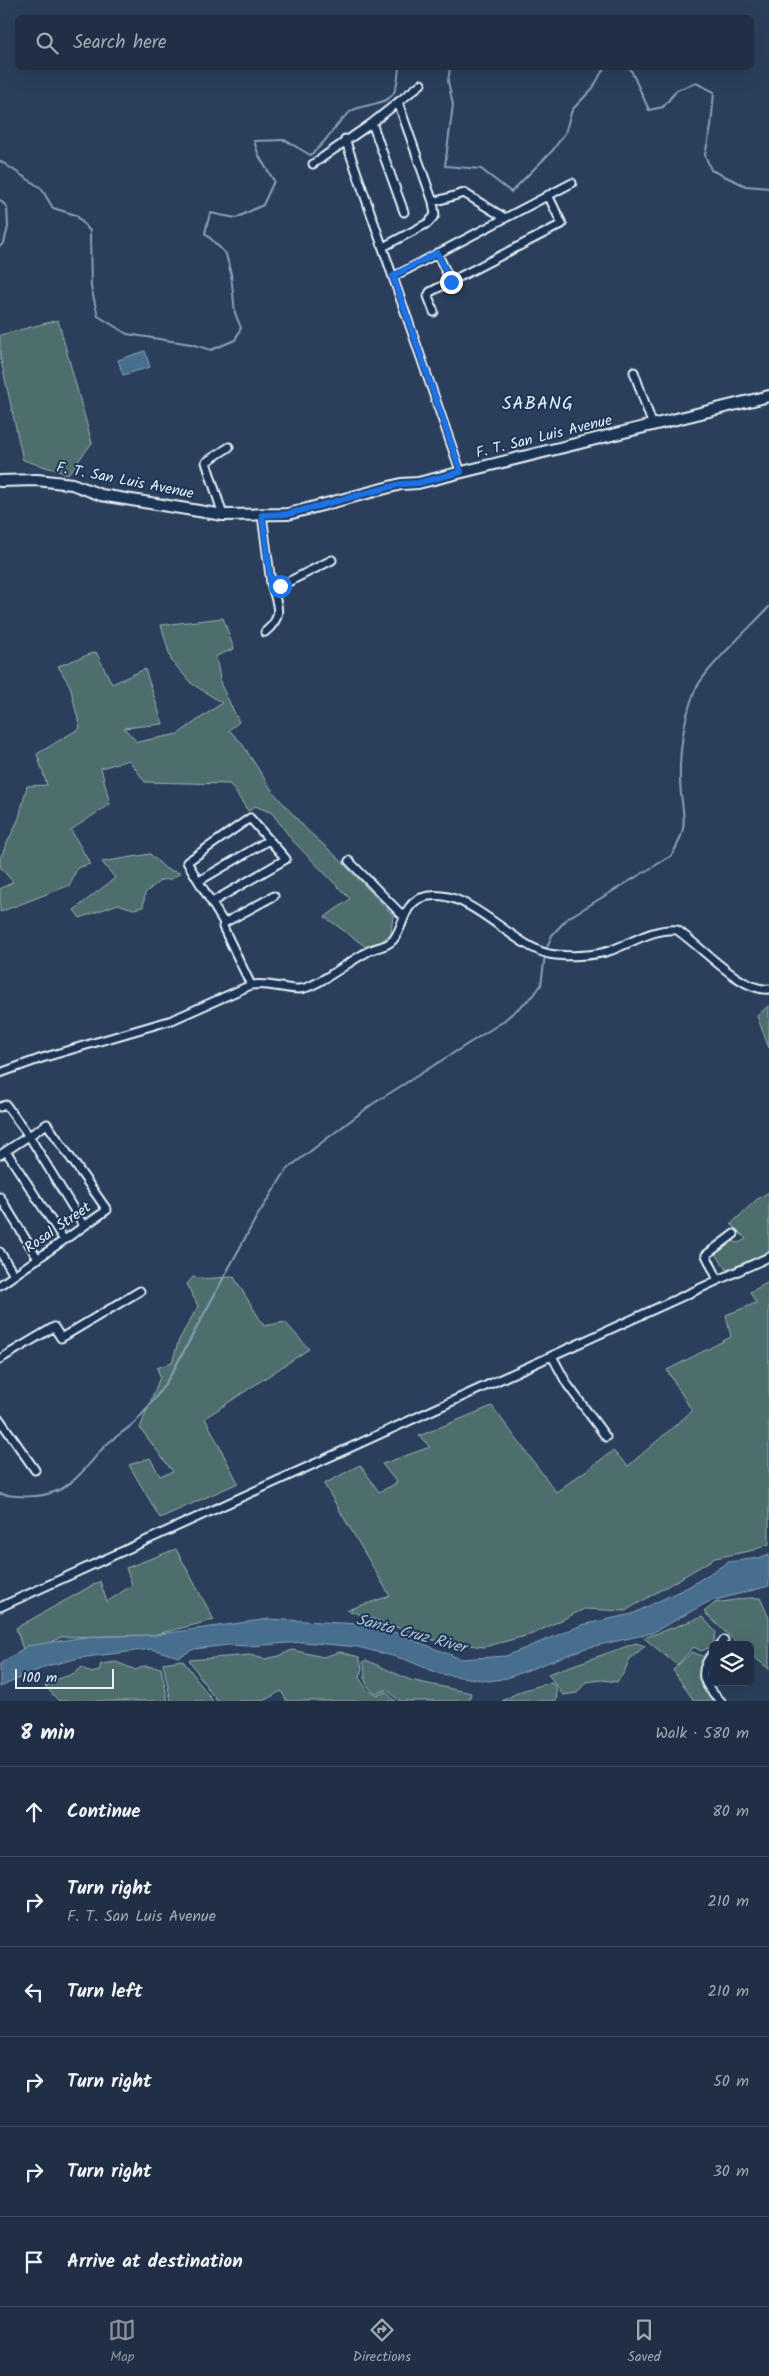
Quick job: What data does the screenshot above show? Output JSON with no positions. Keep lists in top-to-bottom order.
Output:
{
  "streets": {
    "main road": ["F. T. San Luis Avenue"],
    "street": ["Rosal Street"]
  },
  "districts": ["SABANG"],
  "water": ["Santa Cruz River"],
  "scale_bar": "100 m",
  "page": {
    "search": "Search here",
    "scale": "100 m",
    "heading": ["8 min", "Walk · 580 m"],
    "list": [
      ["Continue", "80 m"],
      ["Turn right", "F. T. San Luis Avenue", "210 m"],
      ["Turn left", "210 m"],
      ["Turn right", "50 m"],
      ["Turn right", "30 m"],
      "Arrive at destination"
    ],
    "nav": ["Map", "Directions", "Saved"]
  }
}
